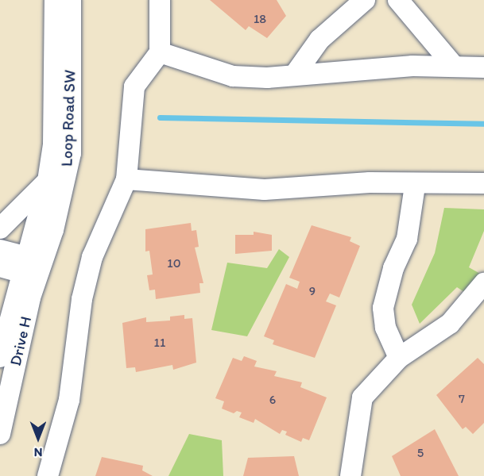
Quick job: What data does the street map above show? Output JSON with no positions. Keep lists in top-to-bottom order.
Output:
{
  "streets": {
    "street": ["Loop Road SW", "Drive H"]
  },
  "crossings": [
    ["Loop Road SW", "Drive H"]
  ],
  "house_numbers": [
    "18",
    "10",
    "9",
    "11",
    "7",
    "6",
    "5"
  ],
  "north": "bottom"
}
